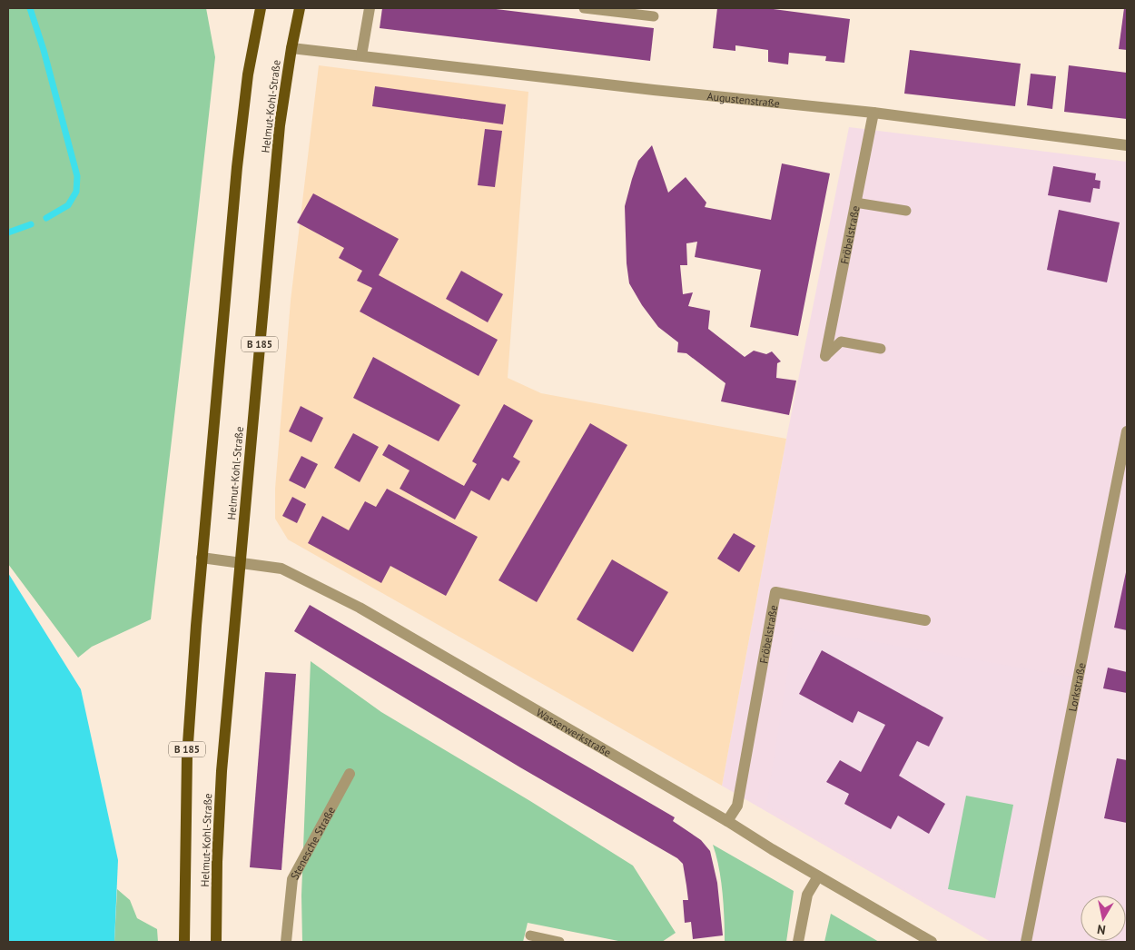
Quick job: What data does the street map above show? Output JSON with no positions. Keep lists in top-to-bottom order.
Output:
{
  "streets": {
    "main road": ["Helmut-Kohl-Straße", "B 185"],
    "street": [
      "Augustenstraße",
      "Fröbelstraße",
      "Lorkstraße",
      "Wasserwerkstraße",
      "Stenesche Straße"
    ]
  },
  "crossings": [
    ["Augustenstraße", "Helmut-Kohl-Straße"],
    ["Augustenstraße", "Fröbelstraße"],
    ["Helmut-Kohl-Straße", "Wasserwerkstraße"],
    ["Fröbelstraße", "Wasserwerkstraße"]
  ],
  "north": "bottom"
}
